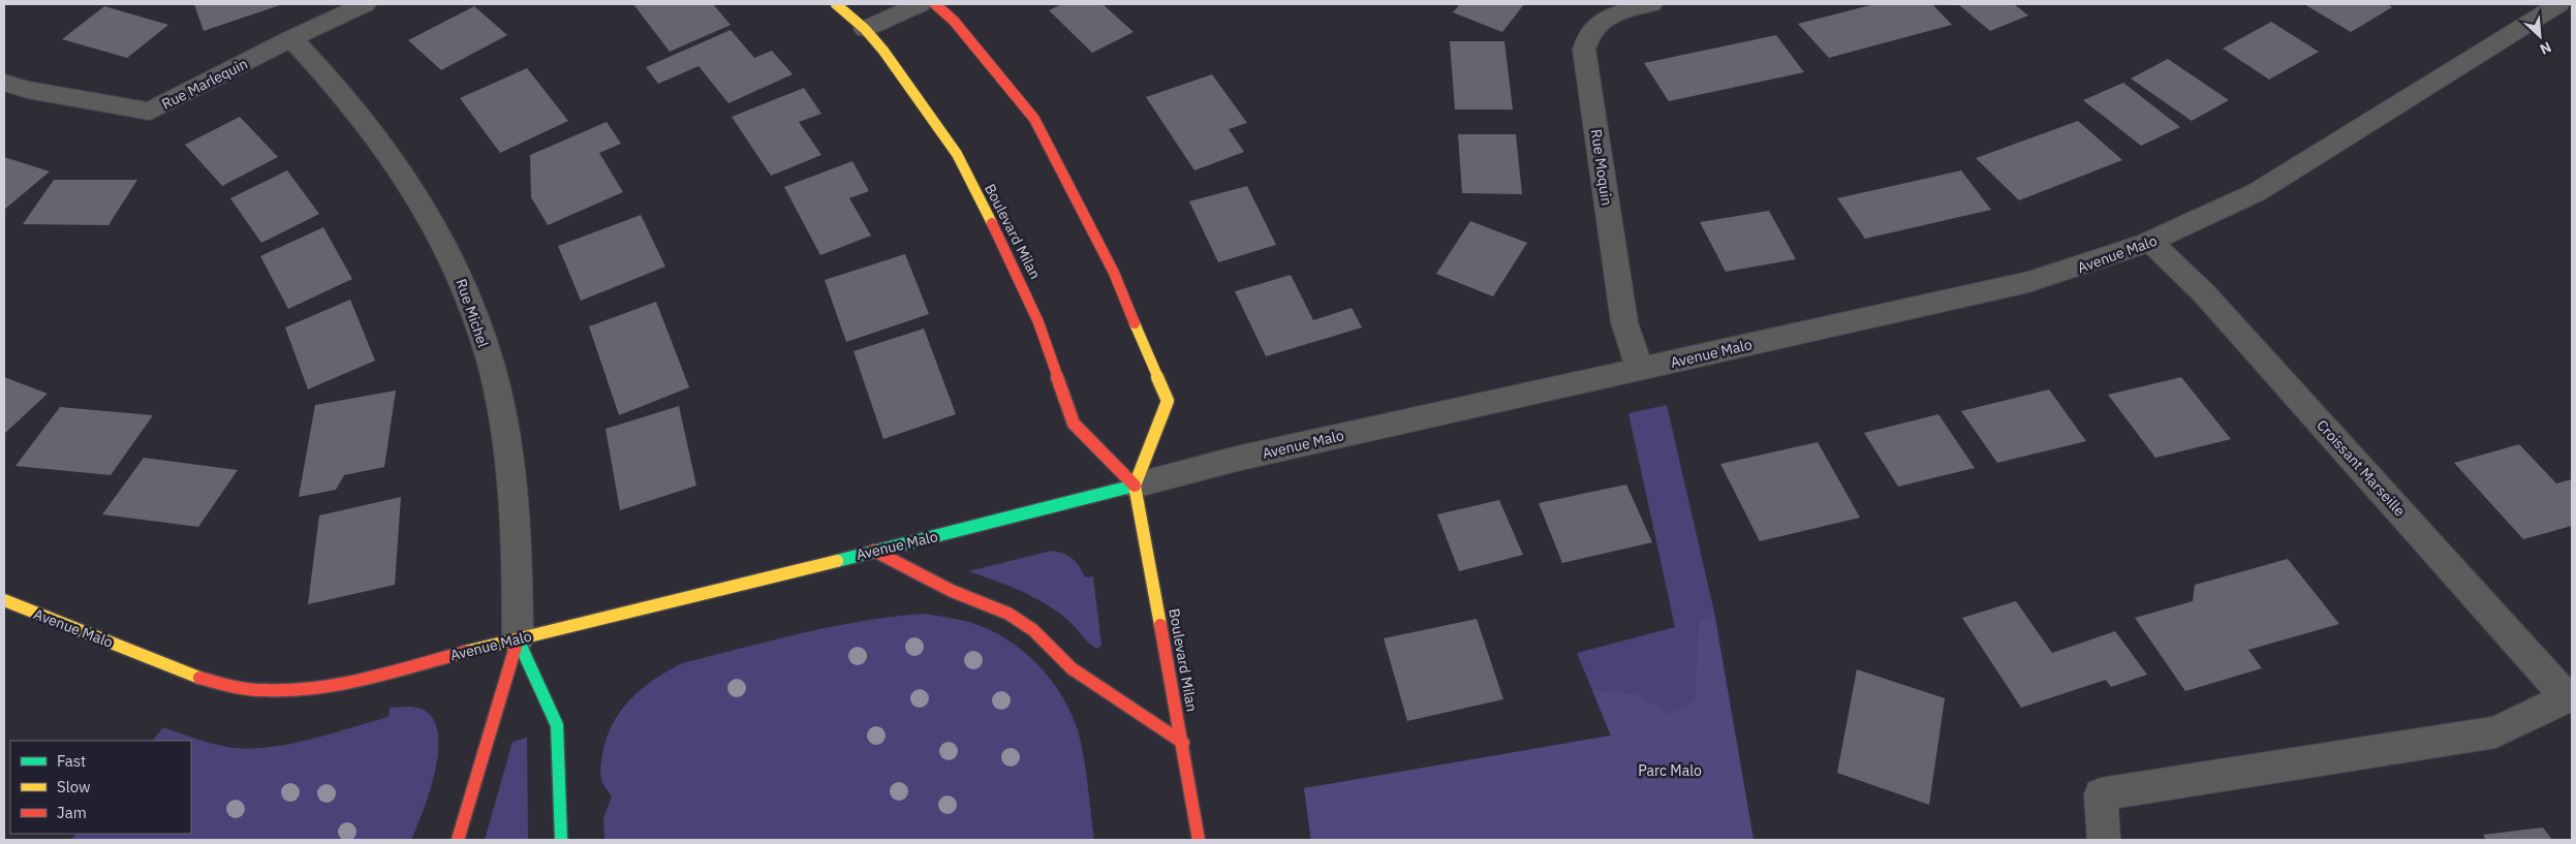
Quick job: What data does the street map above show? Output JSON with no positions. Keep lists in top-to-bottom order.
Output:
{
  "streets": {
    "main road": ["Boulevard Milan", "Avenue Malo"],
    "street": [
      "Rue Marlequin",
      "Rue Moquin",
      "Rue Michel",
      "Croissant Marseille"
    ]
  },
  "crossings": [
    ["Rue Marlequin", "Rue Michel"],
    ["Rue Moquin", "Avenue Malo"],
    ["Boulevard Milan", "Avenue Malo"],
    ["Avenue Malo", "Rue Michel"],
    ["Avenue Malo", "Croissant Marseille"]
  ],
  "parks": ["Parc Malo"],
  "legend": ["Fast", "Slow", "Jam"],
  "north": "bottom right"
}
